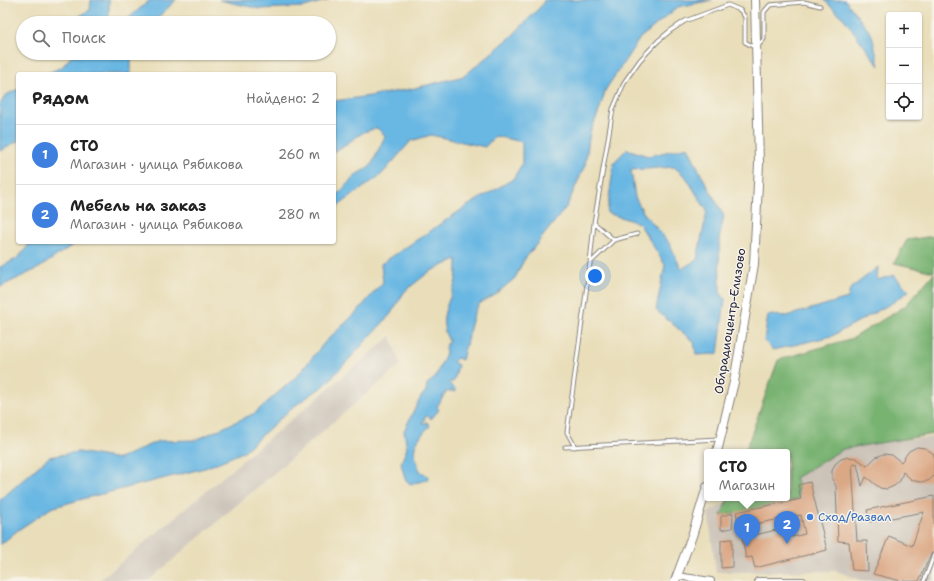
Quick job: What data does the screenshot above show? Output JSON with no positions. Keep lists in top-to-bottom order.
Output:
{
  "streets": {
    "street": ["Облрадиоцентр-Елизово"]
  },
  "places": ["Сход/Развал"],
  "page": {
    "map_buttons": ["+", "−"],
    "search": "Поиск",
    "heading": ["Рядом", "Найдено: 2"],
    "list": [
      {
        "mark": "1",
        "name": "СТО",
        "note": "Магазин · улица Рябикова",
        "value": "260 m"
      },
      {
        "mark": "2",
        "name": "Мебель на заказ",
        "note": "Магазин · улица Рябикова",
        "value": "280 m"
      }
    ],
    "popup": ["СТО", "Магазин"],
    "pins": ["2", "1"]
  }
}
